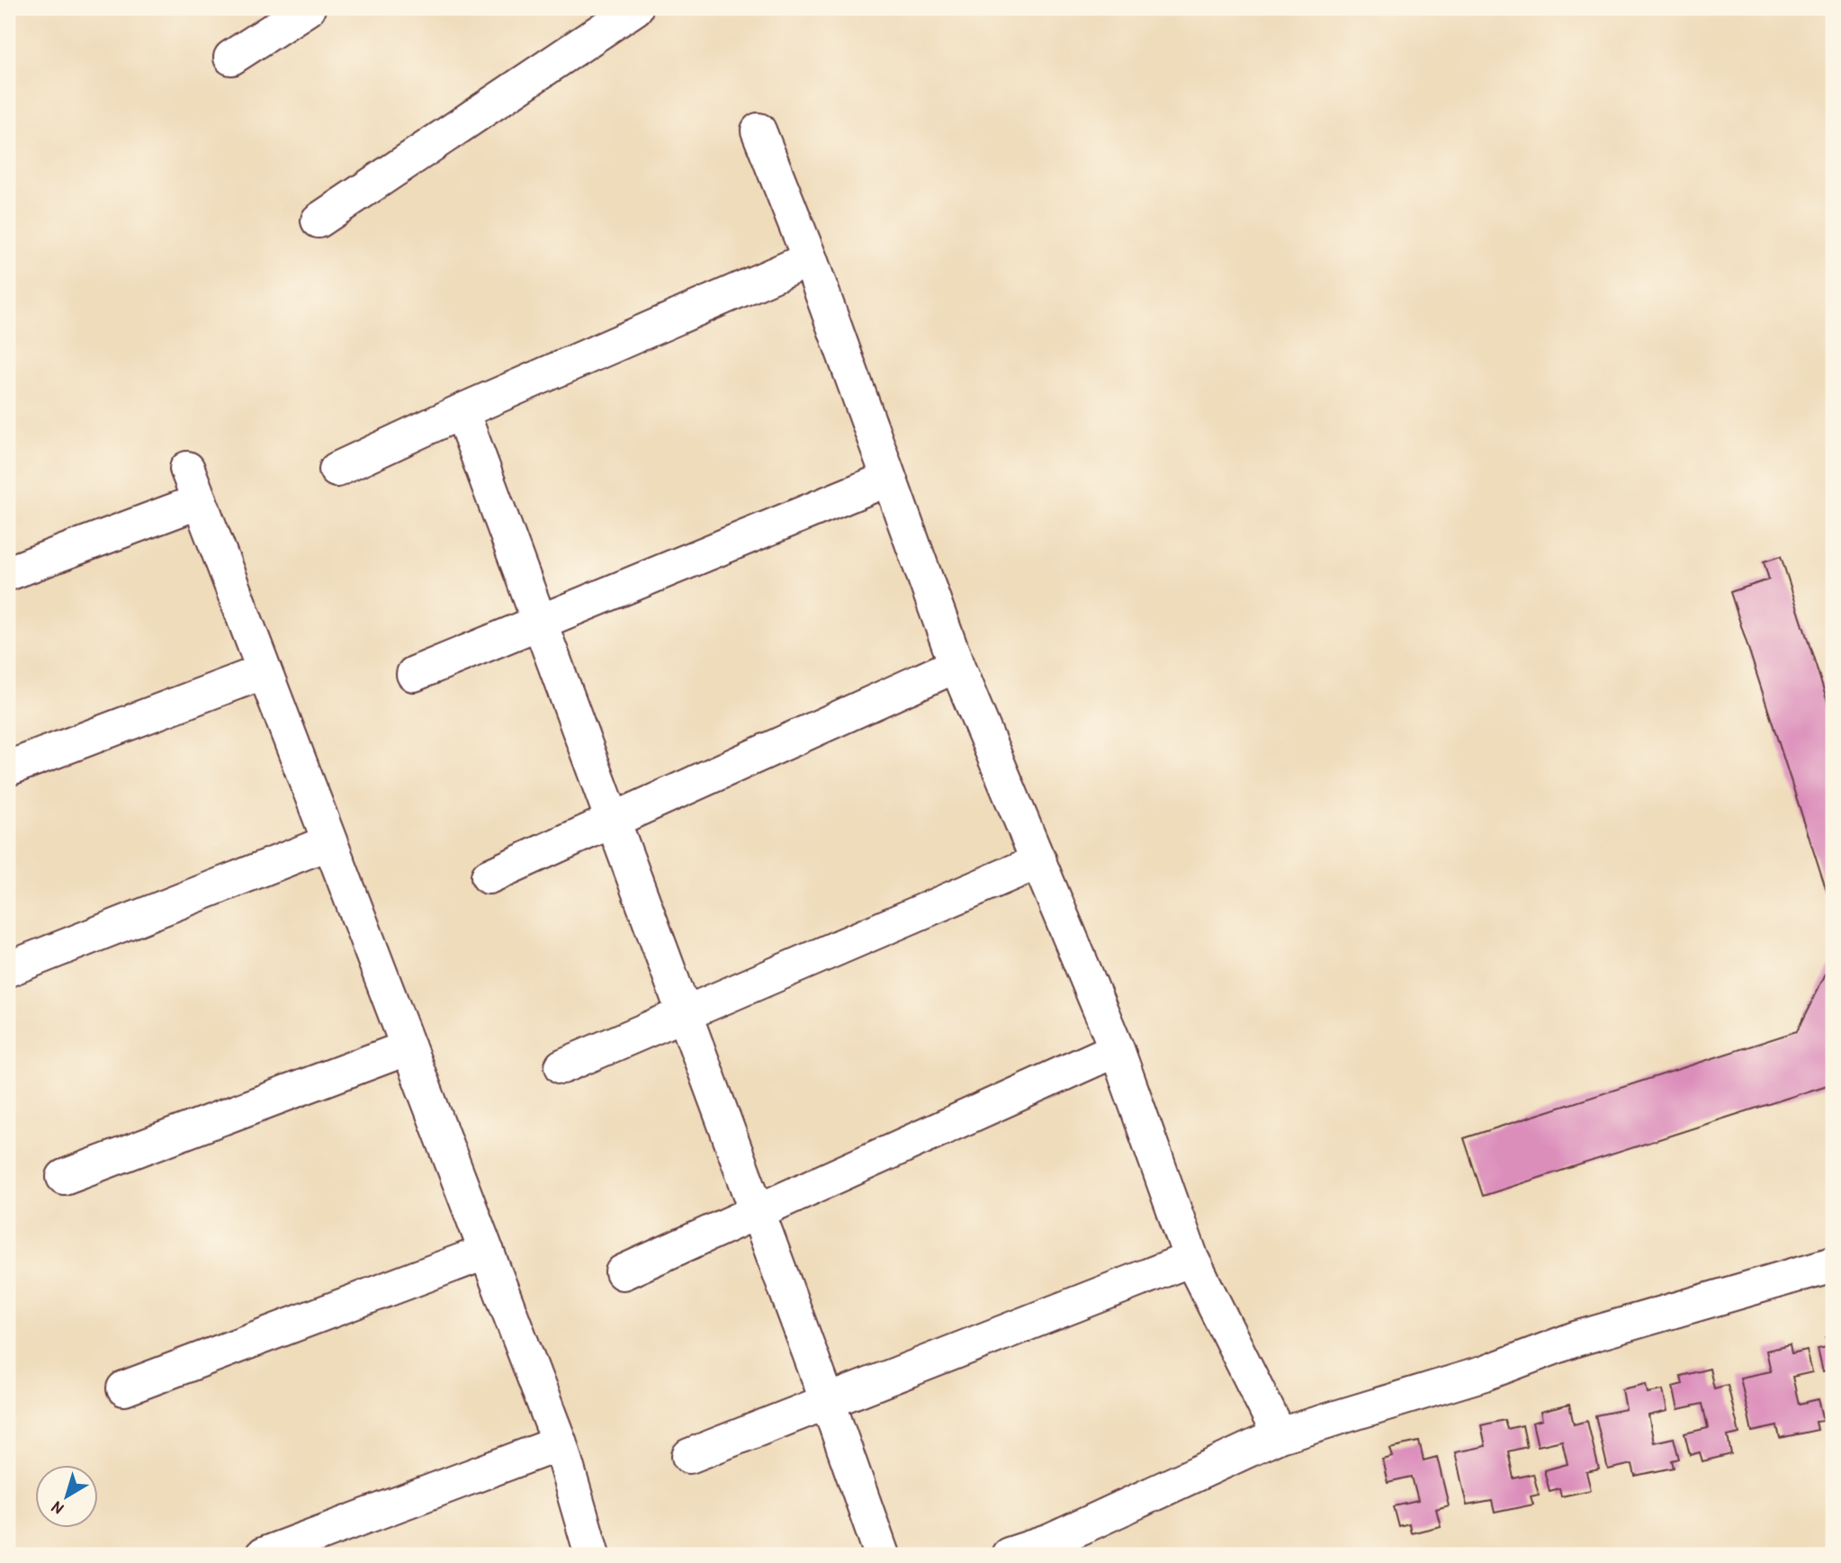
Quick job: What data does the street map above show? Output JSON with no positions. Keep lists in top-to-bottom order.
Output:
{
  "north": "bottom left"
}
